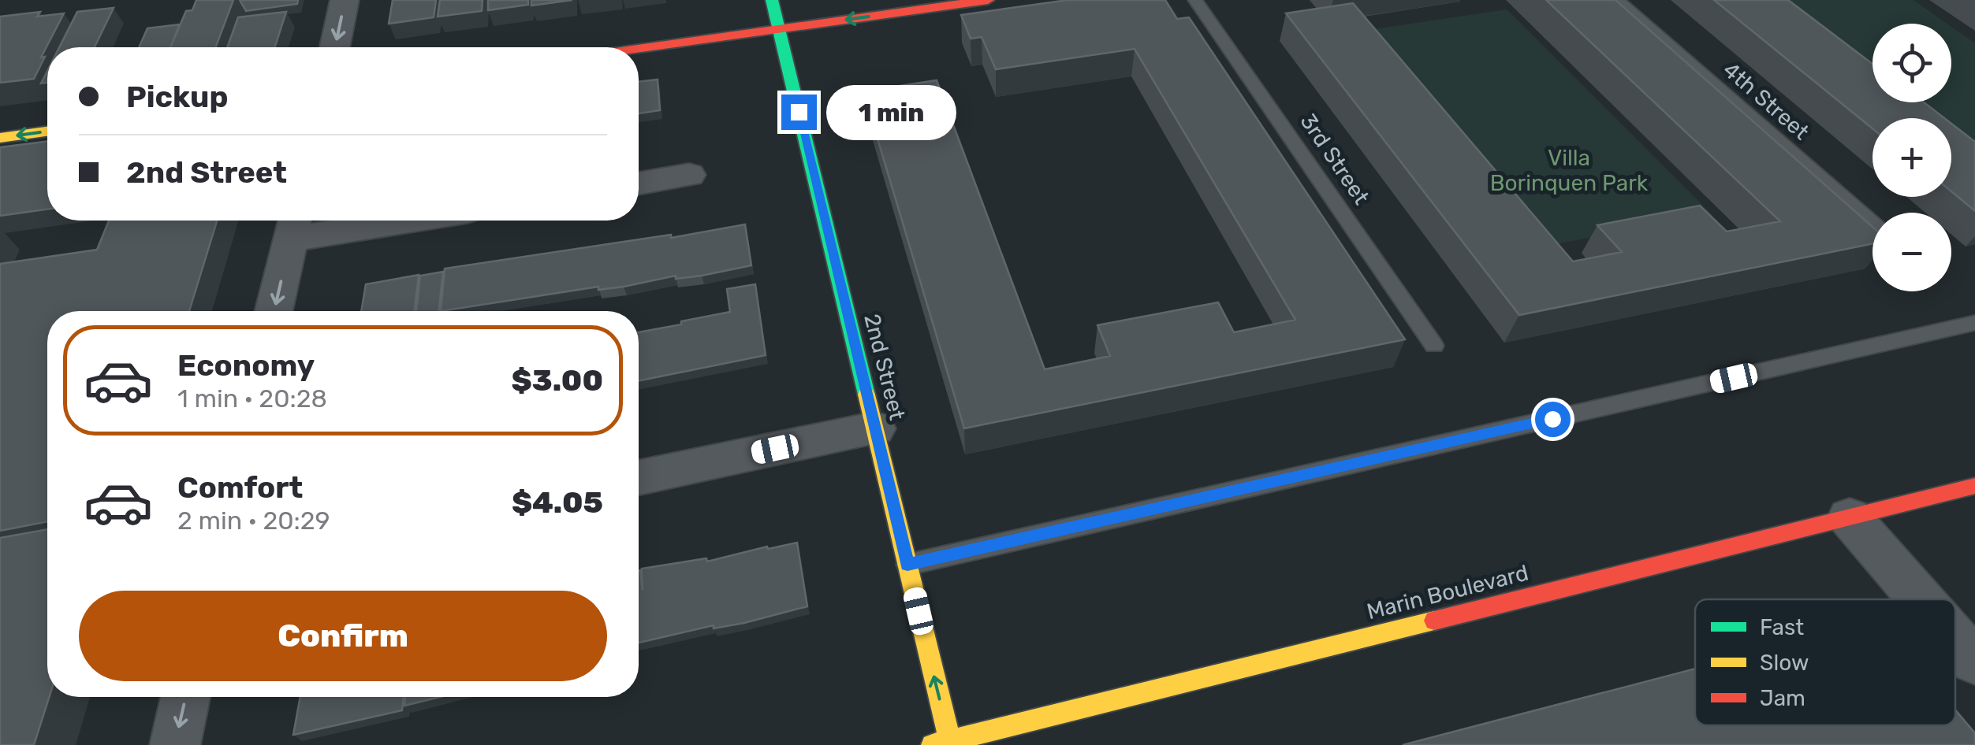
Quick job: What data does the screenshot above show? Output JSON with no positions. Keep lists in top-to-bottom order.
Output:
{
  "streets": {
    "street": ["2nd Street", "Marin Boulevard"],
    "lane": ["4th Street", "3rd Street"]
  },
  "crossings": [
    ["2nd Street", "Marin Boulevard"]
  ],
  "parks": ["Villa Borinquen Park"],
  "legend": ["Fast", "Slow", "Jam"],
  "page": {
    "map_buttons": ["+", "−"],
    "banner": ["Pickup", "2nd Street"],
    "bubble": "1 min",
    "list": [
      {
        "name": "Economy",
        "note": "1 min · 20:28",
        "value": "$3.00"
      },
      {
        "name": "Comfort",
        "note": "2 min · 20:29",
        "value": "$4.05"
      }
    ],
    "buttons": "Confirm"
  }
}
